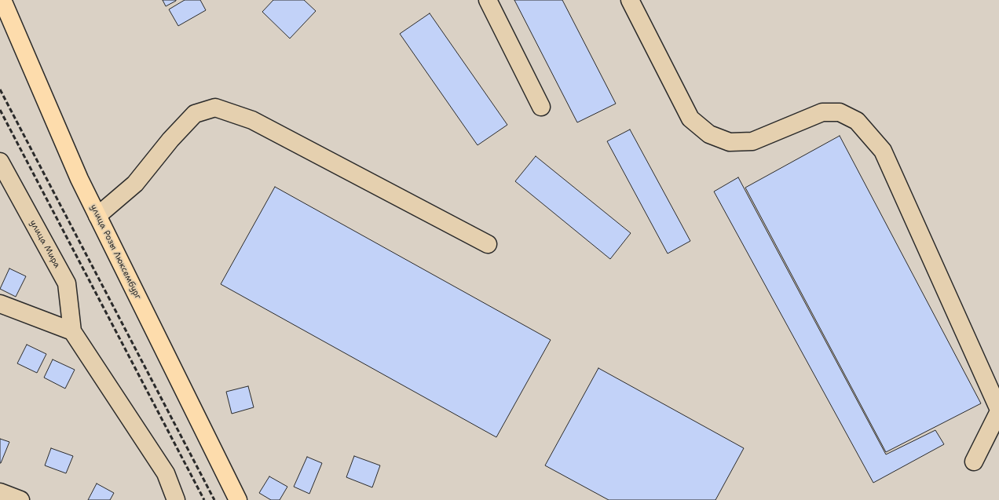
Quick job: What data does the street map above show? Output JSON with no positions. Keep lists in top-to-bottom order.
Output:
{
  "streets": {
    "main road": ["улица Розы Люксембург"],
    "street": ["улица Мира"]
  }
}
